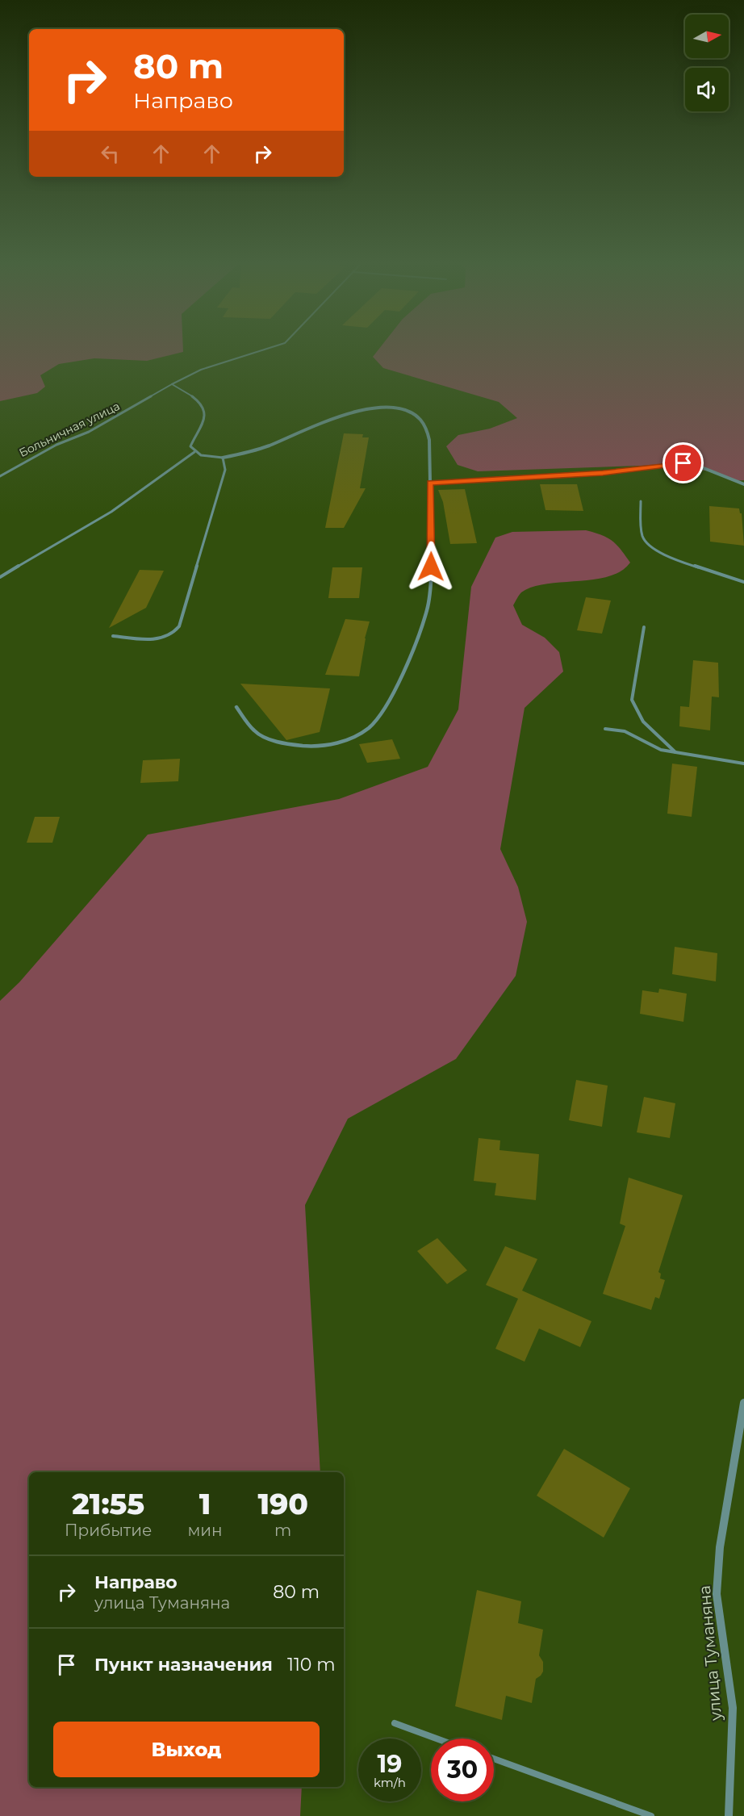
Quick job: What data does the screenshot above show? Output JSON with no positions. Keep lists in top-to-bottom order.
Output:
{
  "streets": {
    "street": ["улица Туманяна"],
    "lane": ["Больничная улица"]
  },
  "north": "right",
  "page": {
    "turn": ["80 m", "Направо"],
    "eta": [
      "21:55",
      "Прибытие",
      "1",
      "мин",
      "190",
      "m"
    ],
    "list": [
      {
        "name": "Направо",
        "note": "улица Туманяна",
        "value": "80 m"
      },
      {
        "name": "Пункт назначения",
        "value": "110 m"
      }
    ],
    "buttons": "Выход",
    "speed": "19 km/h",
    "limit": "30"
  }
}
